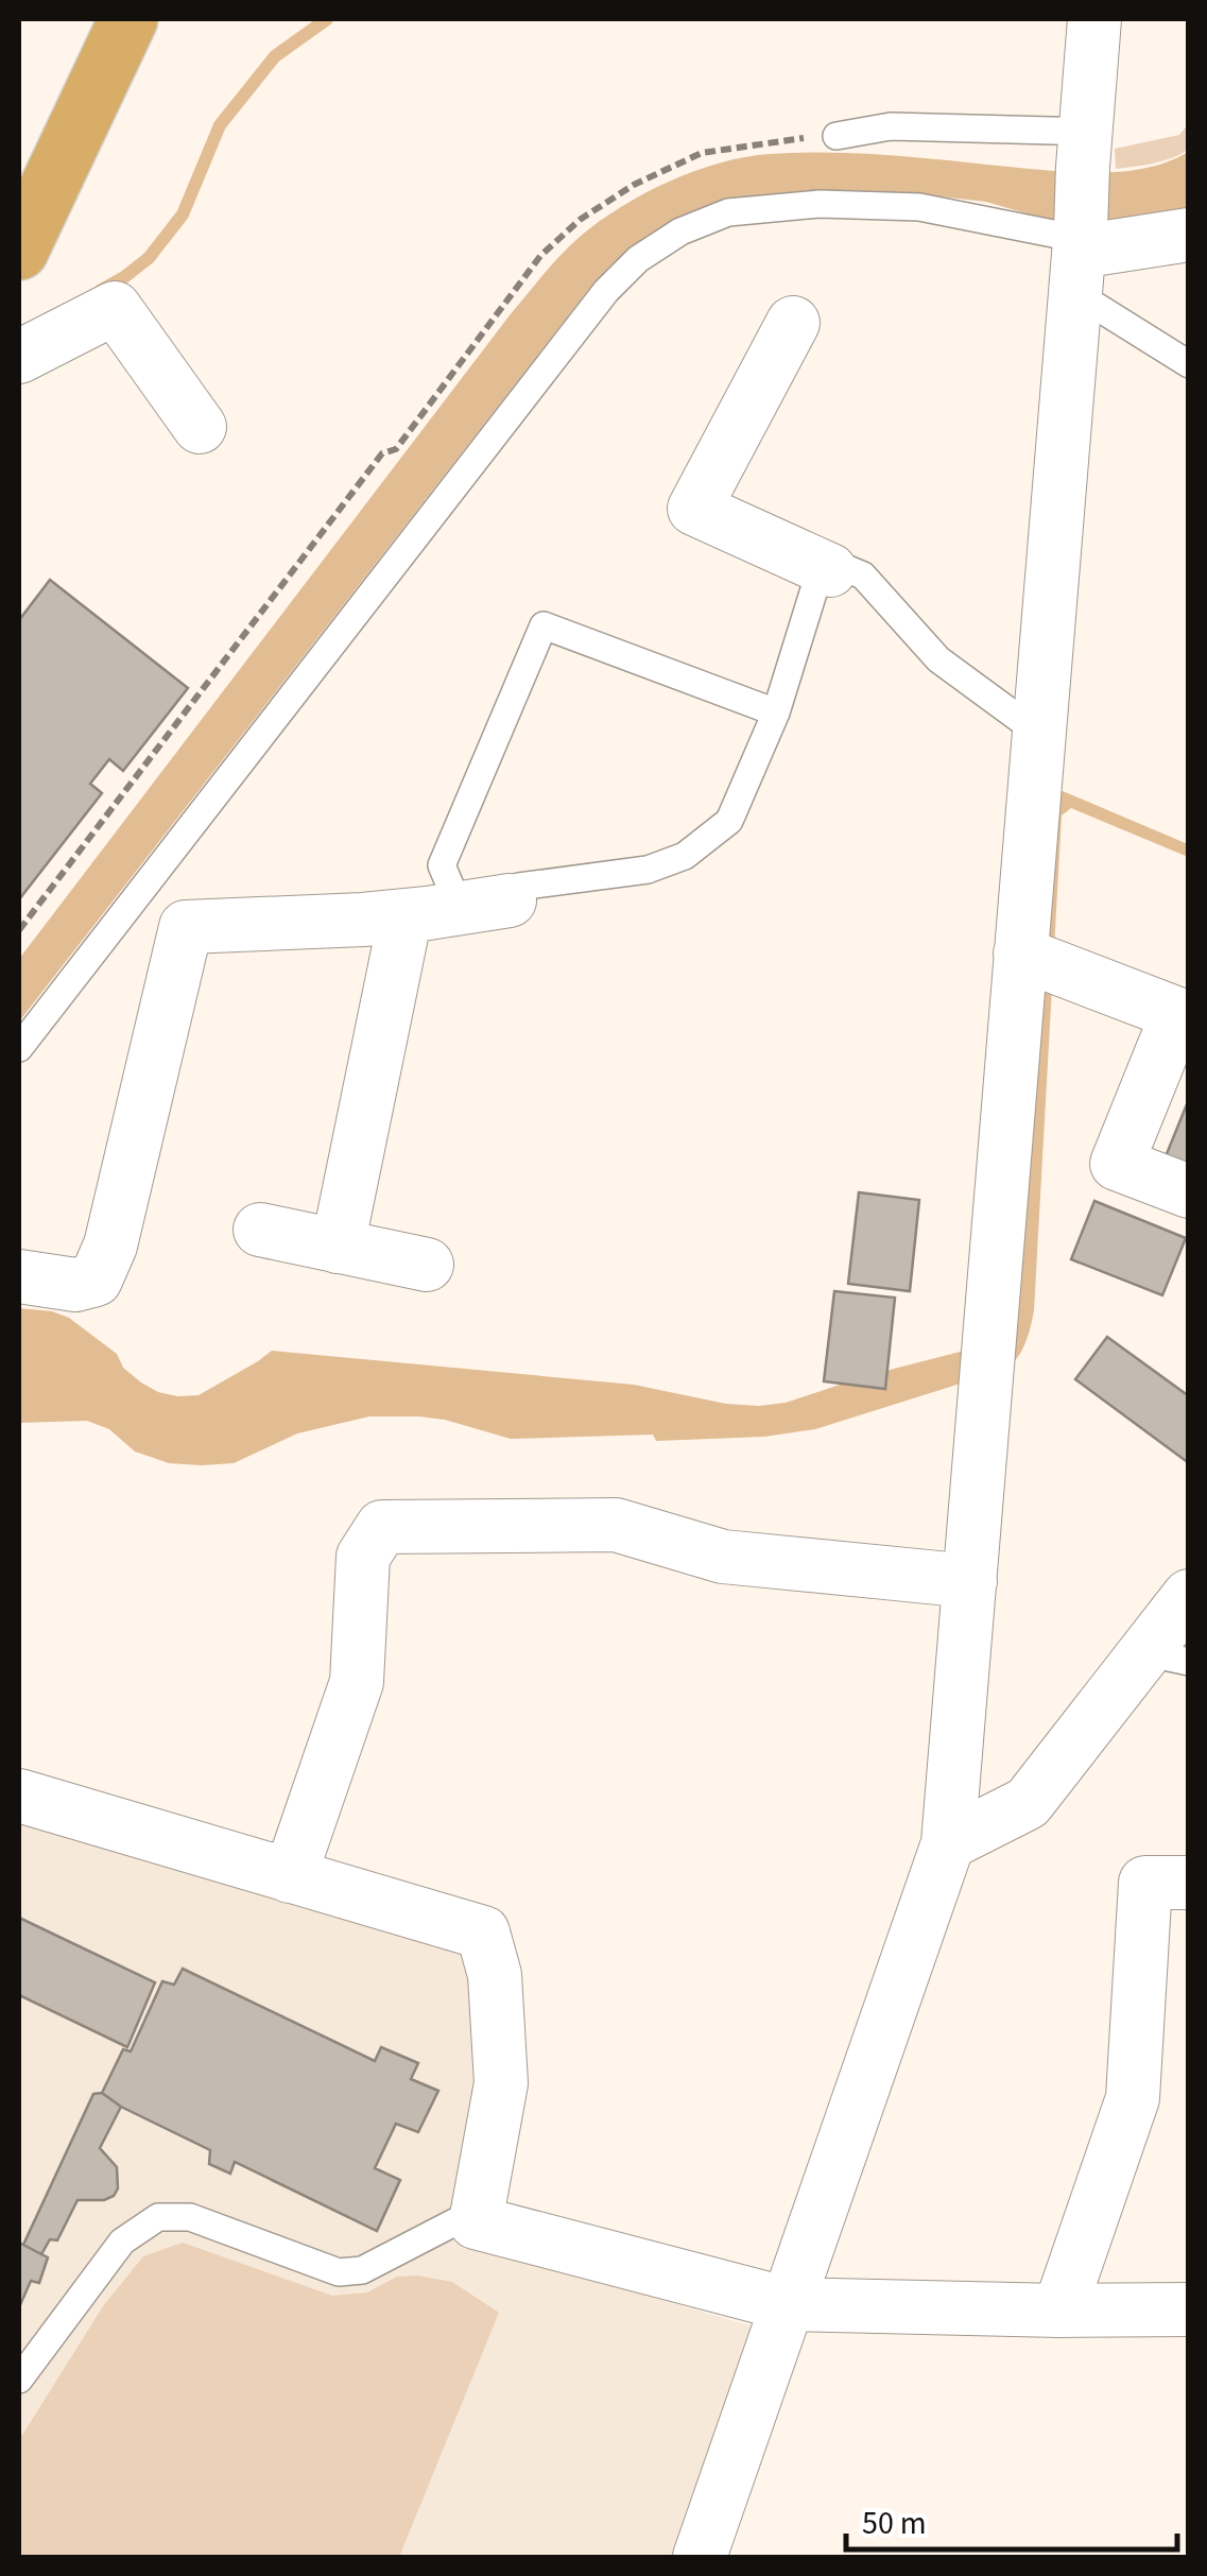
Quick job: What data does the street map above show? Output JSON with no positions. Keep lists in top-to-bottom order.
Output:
{
  "scale_bar": "50 m"
}
